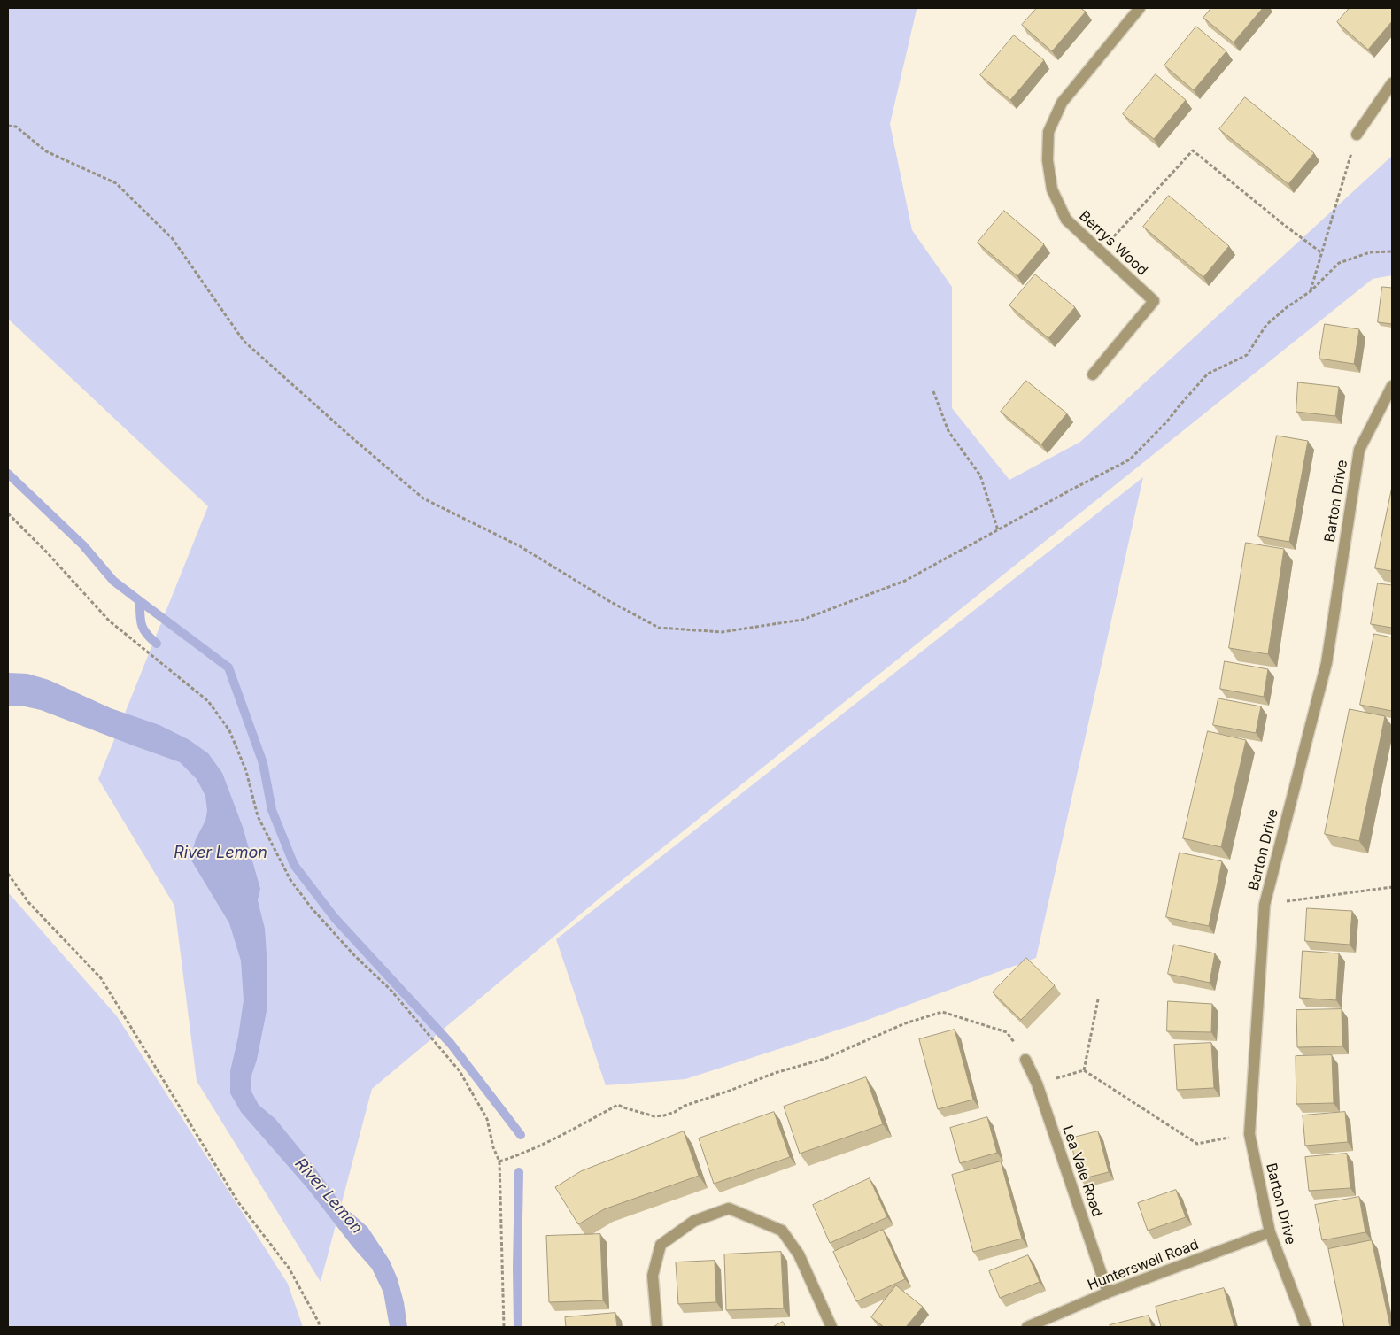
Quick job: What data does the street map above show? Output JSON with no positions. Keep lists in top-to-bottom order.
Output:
{
  "streets": {
    "street": [
      "Berrys Wood",
      "Barton Drive",
      "Lea Vale Road",
      "Hunterswell Road"
    ]
  },
  "crossings": [
    ["Barton Drive", "Hunterswell Road"],
    ["Lea Vale Road", "Hunterswell Road"]
  ],
  "water": ["River Lemon"]
}
